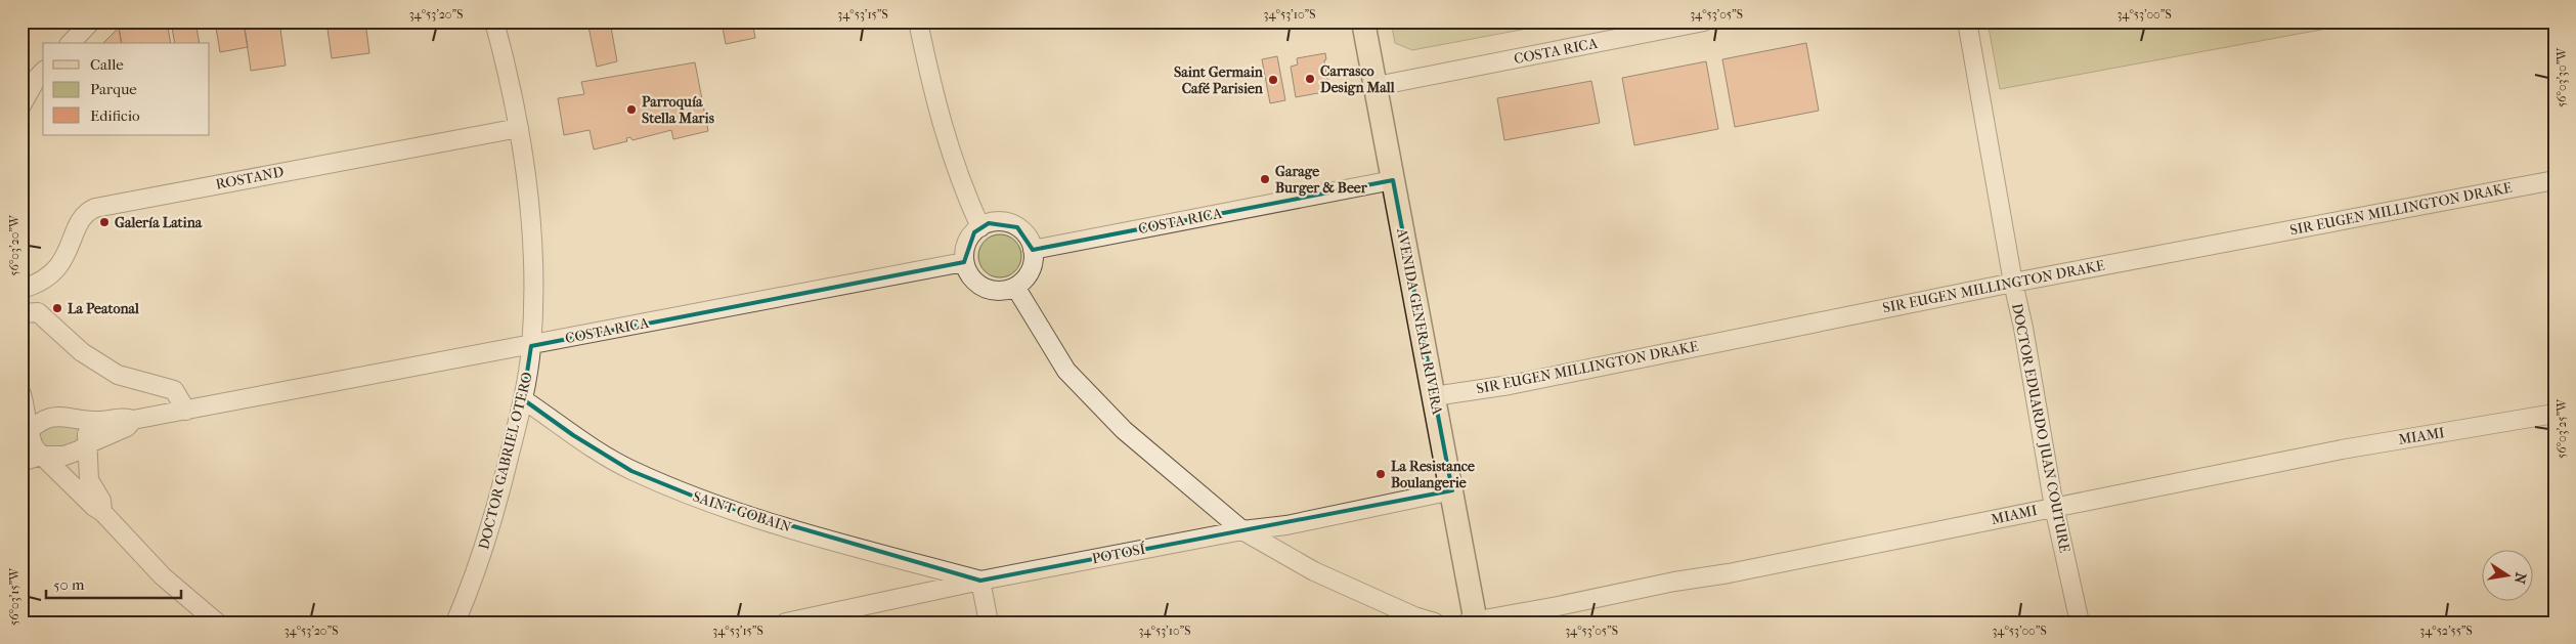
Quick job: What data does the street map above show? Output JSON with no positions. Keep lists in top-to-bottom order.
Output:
{
  "streets": {
    "main road": ["AVENIDA GENERAL RIVERA"],
    "street": [
      "COSTA RICA",
      "ROSTAND",
      "SIR EUGEN MILLINGTON DRAKE",
      "DOCTOR EDUARDO JUAN COUTURE",
      "MIAMI",
      "DOCTOR GABRIEL OTERO",
      "SAINT GOBAIN",
      "POTOSÍ"
    ]
  },
  "crossings": [
    ["COSTA RICA", "AVENIDA GENERAL RIVERA"],
    ["COSTA RICA", "DOCTOR GABRIEL OTERO"],
    ["ROSTAND", "DOCTOR GABRIEL OTERO"],
    ["SIR EUGEN MILLINGTON DRAKE", "AVENIDA GENERAL RIVERA"],
    ["SIR EUGEN MILLINGTON DRAKE", "DOCTOR EDUARDO JUAN COUTURE"],
    ["AVENIDA GENERAL RIVERA", "MIAMI"],
    ["AVENIDA GENERAL RIVERA", "POTOSÍ"],
    ["DOCTOR EDUARDO JUAN COUTURE", "MIAMI"],
    ["DOCTOR GABRIEL OTERO", "SAINT GOBAIN"],
    ["SAINT GOBAIN", "POTOSÍ"]
  ],
  "places": [
    "Carrasco Design Mall",
    "Saint Germain Café Parisien",
    "Parroquía Stella Maris",
    "Garage Burger & Beer",
    "Galería Latina",
    "La Peatonal",
    "La Resistance Boulangerie"
  ],
  "legend": ["Calle", "Parque", "Edificio"],
  "scale_bar": "50 m",
  "north": "right",
  "coordinates": [
    "34°53'20\"S",
    "34°53'15\"S",
    "34°53'10\"S",
    "34°53'05\"S",
    "34°53'00\"S",
    "56°03'30\"W",
    "56°03'20\"W",
    "56°03'25\"W",
    "56°03'15\"W",
    "34°52'55\"S"
  ]
}
